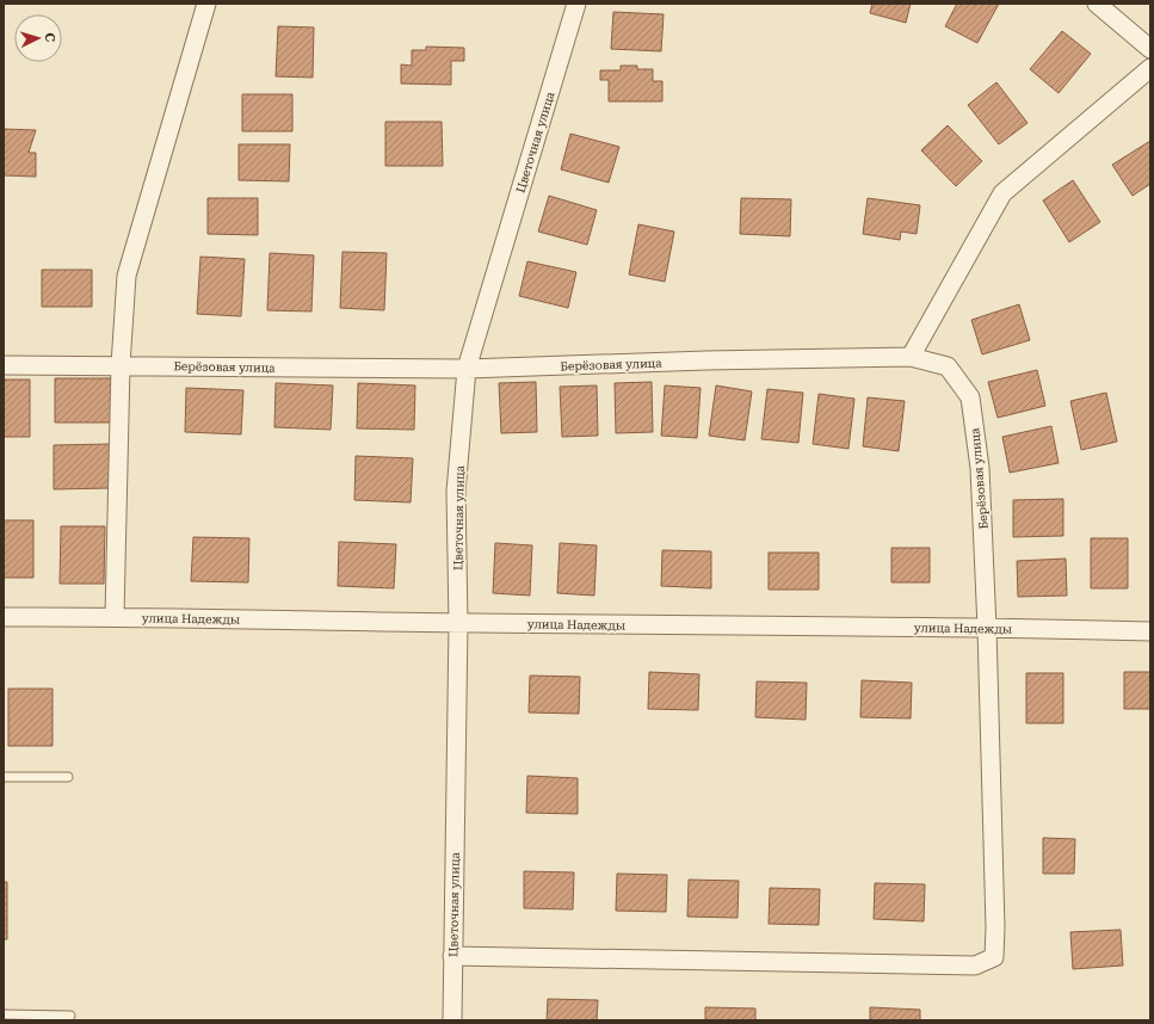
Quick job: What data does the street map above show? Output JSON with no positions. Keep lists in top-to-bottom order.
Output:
{
  "streets": {
    "street": ["Цветочная улица", "Берёзовая улица", "улица Надежды"]
  },
  "crossings": [
    ["Цветочная улица", "Берёзовая улица"],
    ["Цветочная улица", "улица Надежды"],
    ["Берёзовая улица", "улица Надежды"]
  ],
  "north": "right"
}
